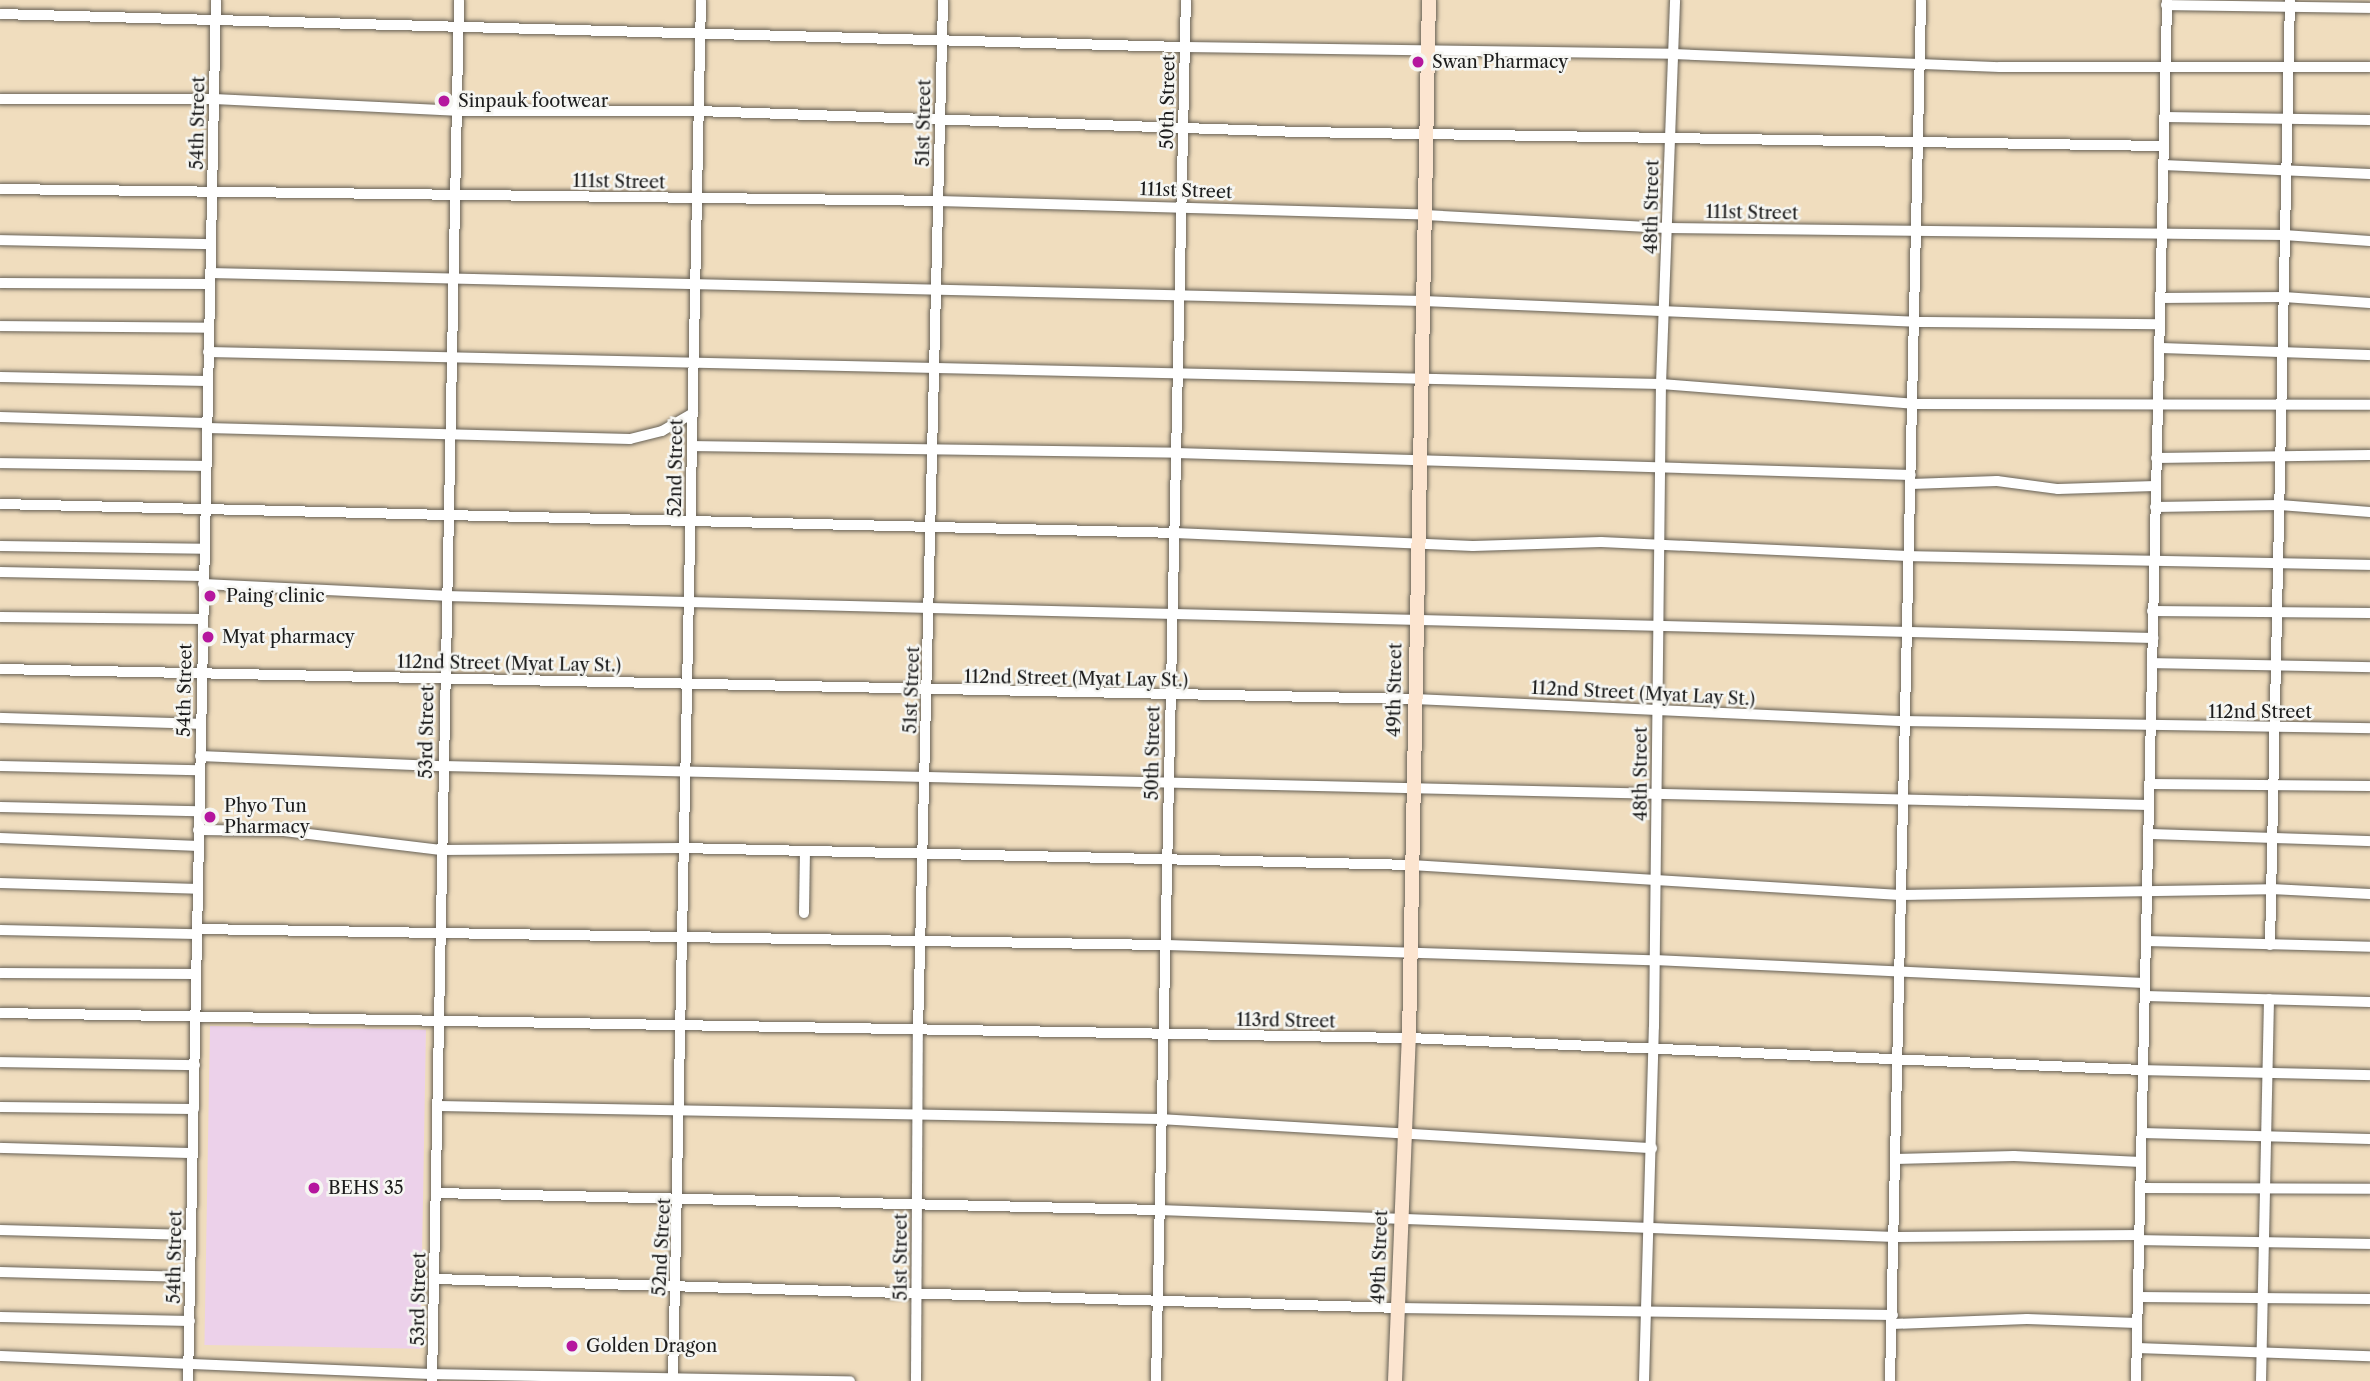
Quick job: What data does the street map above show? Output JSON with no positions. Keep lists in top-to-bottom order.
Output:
{
  "streets": {
    "main road": ["49th Street"],
    "street": [
      "50th Street",
      "54th Street",
      "51st Street",
      "111st Street",
      "48th Street",
      "52nd Street",
      "112nd Street (Myat Lay St.)",
      "112nd Street",
      "53rd Street",
      "113rd Street"
    ]
  },
  "crossings": [
    ["50th Street", "111st Street"],
    ["50th Street", "112nd Street (Myat Lay St.)"],
    ["50th Street", "113rd Street"],
    ["54th Street", "111st Street"],
    ["54th Street", "112nd Street (Myat Lay St.)"],
    ["54th Street", "113rd Street"],
    ["51st Street", "111st Street"],
    ["51st Street", "112nd Street (Myat Lay St.)"],
    ["51st Street", "113rd Street"],
    ["111st Street", "48th Street"],
    ["111st Street", "52nd Street"],
    ["111st Street", "49th Street"],
    ["111st Street", "53rd Street"],
    ["48th Street", "112nd Street (Myat Lay St.)"],
    ["48th Street", "113rd Street"],
    ["52nd Street", "112nd Street (Myat Lay St.)"],
    ["52nd Street", "113rd Street"],
    ["112nd Street (Myat Lay St.)", "49th Street"],
    ["112nd Street (Myat Lay St.)", "112nd Street"],
    ["112nd Street (Myat Lay St.)", "53rd Street"],
    ["49th Street", "113rd Street"],
    ["53rd Street", "113rd Street"]
  ],
  "places": [
    "Swan Pharmacy",
    "Sinpauk footwear",
    "Paing clinic",
    "Myat pharmacy",
    "Phyo Tun Pharmacy",
    "BEHS 35",
    "Golden Dragon"
  ]
}
